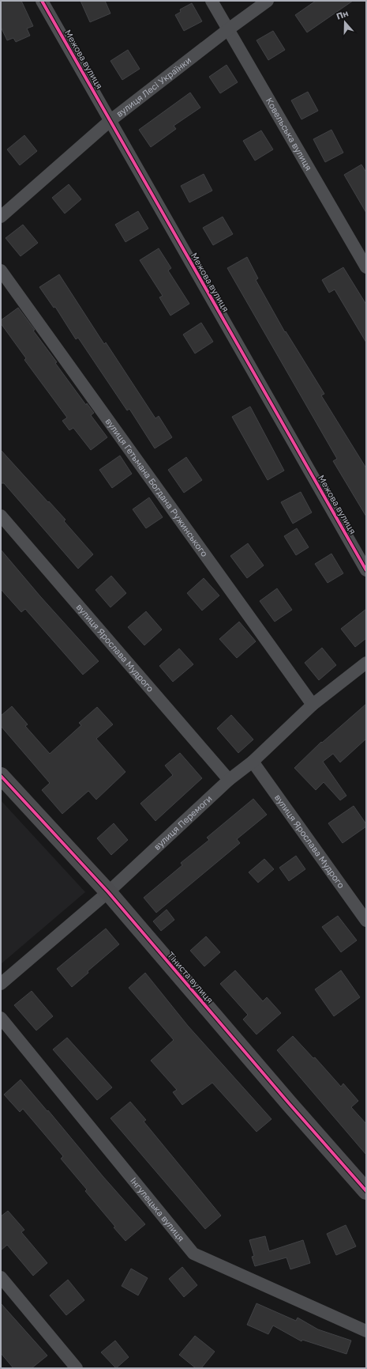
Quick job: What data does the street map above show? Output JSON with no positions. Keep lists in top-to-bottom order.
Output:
{
  "streets": {
    "street": [
      "Межова вулиця",
      "вулиця Лесі Українки",
      "Ковельська вулиця",
      "вулиця Гетьмана Богдана Ружинського",
      "вулиця Ярослава Мудрого",
      "вулиця Перемоги",
      "Тіниста вулиця",
      "Інгулецька вулиця"
    ]
  },
  "crossings": [
    ["Межова вулиця", "вулиця Лесі Українки"],
    ["вулиця Лесі Українки", "Ковельська вулиця"],
    ["вулиця Гетьмана Богдана Ружинського", "вулиця Перемоги"],
    ["вулиця Ярослава Мудрого", "вулиця Перемоги"],
    ["вулиця Перемоги", "Тіниста вулиця"]
  ],
  "north": "top"
}
